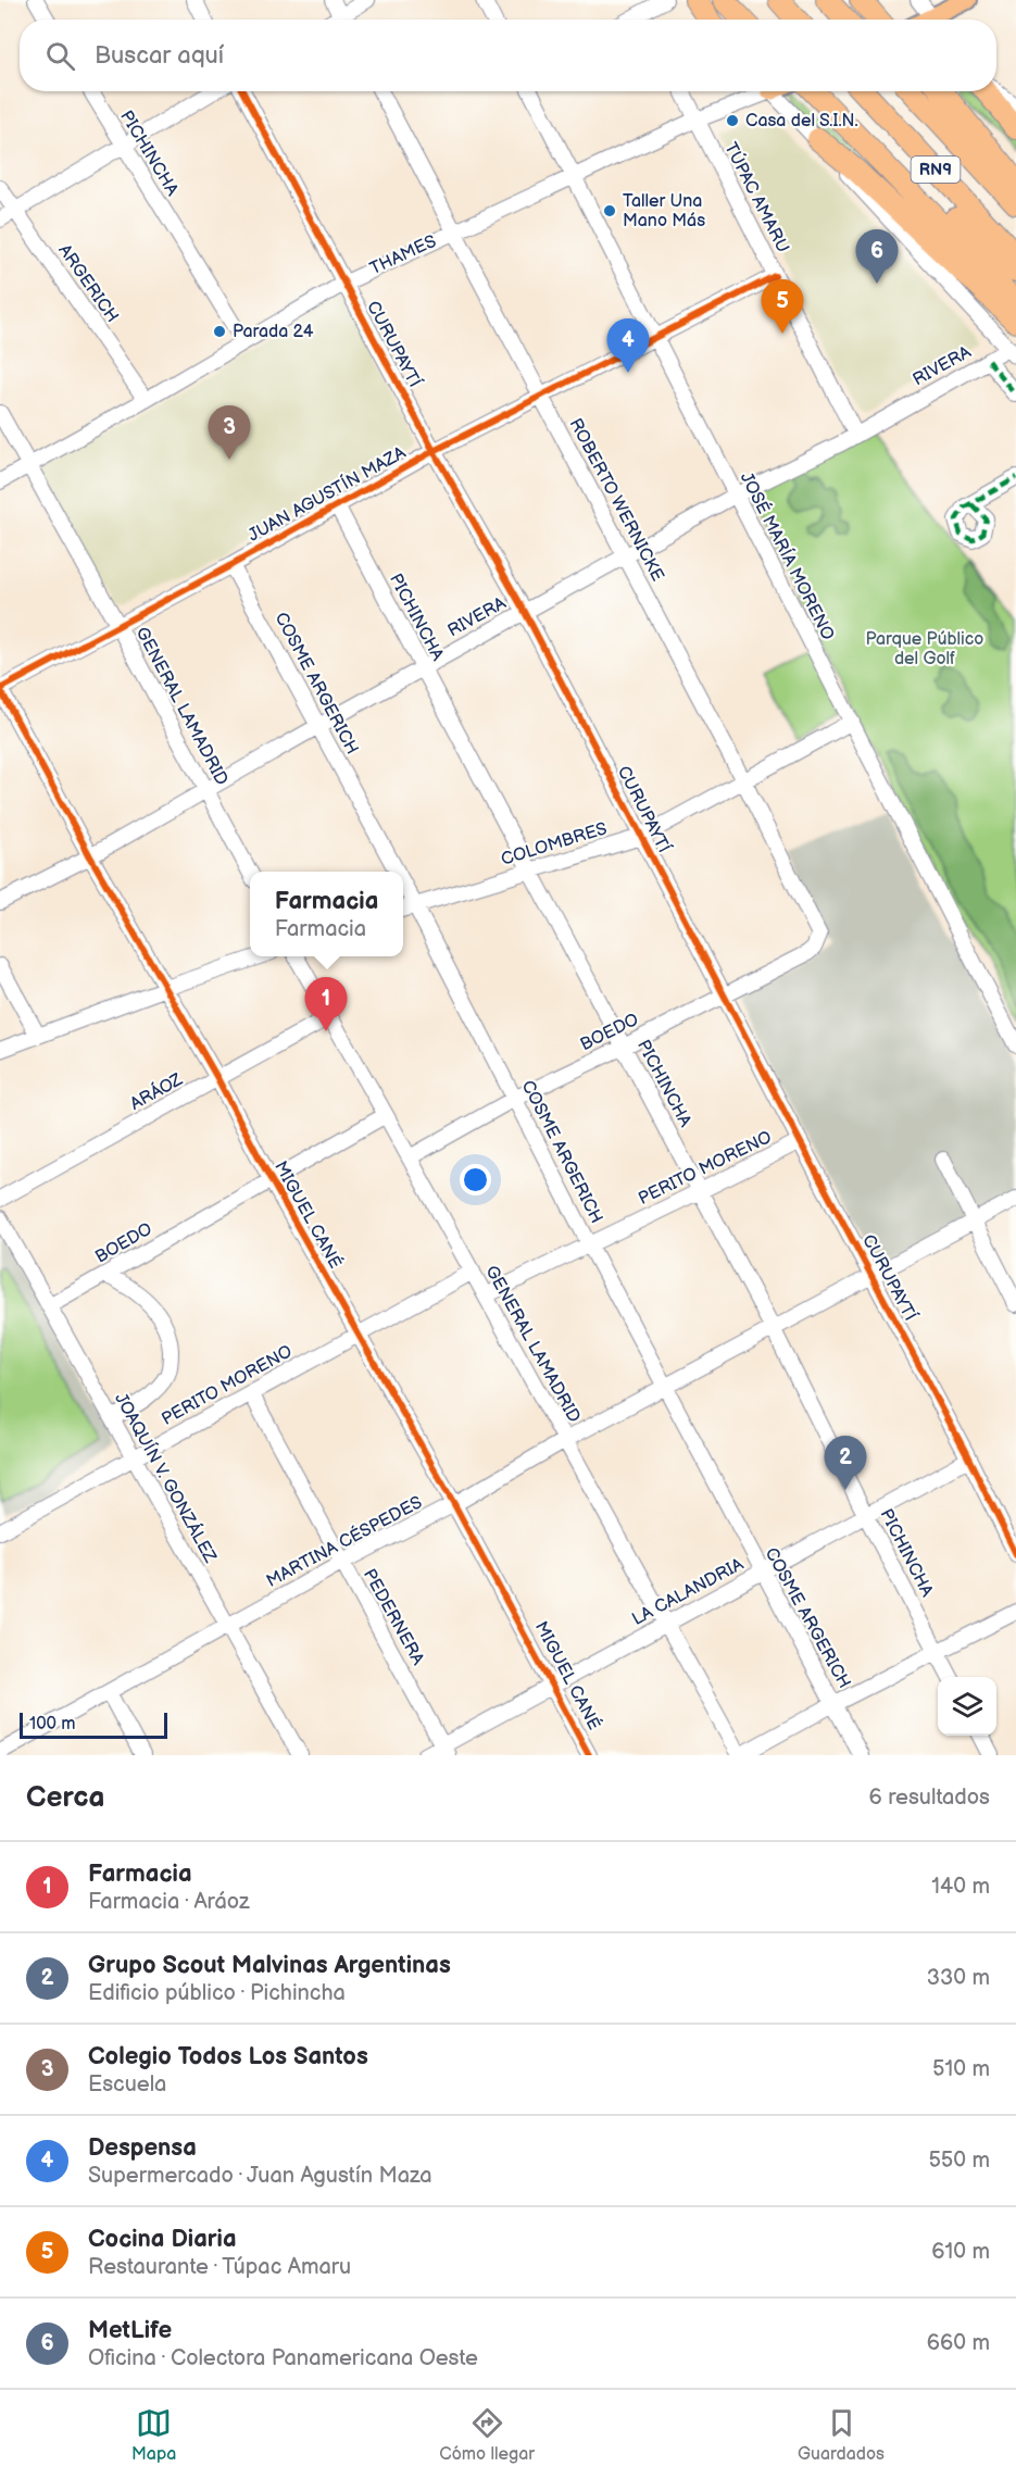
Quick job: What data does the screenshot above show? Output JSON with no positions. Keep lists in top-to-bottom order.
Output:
{
  "streets": {
    "highway": ["RN9"],
    "street": [
      "PICHINCHA",
      "TÚPAC AMARU",
      "THAMES",
      "ARGERICH",
      "CURUPAYTÍ",
      "RIVERA",
      "JUAN AGUSTÍN MAZA",
      "ROBERTO WERNICKE",
      "JOSÉ MARÍA MORENO",
      "COSME ARGERICH",
      "GENERAL LAMADRID",
      "COLOMBRES",
      "BOEDO",
      "ARÁOZ",
      "PERITO MORENO",
      "MIGUEL CANÉ",
      "JOAQUÍN V. GONZÁLEZ",
      "MARTINA CÉSPEDES",
      "LA CALANDRIA",
      "PEDERNERA"
    ]
  },
  "crossings": [
    ["PICHINCHA", "THAMES"],
    ["PICHINCHA", "RIVERA"],
    ["PICHINCHA", "JUAN AGUSTÍN MAZA"],
    ["PICHINCHA", "COLOMBRES"],
    ["PICHINCHA", "BOEDO"],
    ["PICHINCHA", "PERITO MORENO"],
    ["PICHINCHA", "MARTINA CÉSPEDES"],
    ["PICHINCHA", "LA CALANDRIA"],
    ["TÚPAC AMARU", "THAMES"],
    ["TÚPAC AMARU", "RIVERA"],
    ["TÚPAC AMARU", "JUAN AGUSTÍN MAZA"],
    ["THAMES", "ARGERICH"],
    ["THAMES", "CURUPAYTÍ"],
    ["THAMES", "ROBERTO WERNICKE"],
    ["THAMES", "JOSÉ MARÍA MORENO"],
    ["THAMES", "GENERAL LAMADRID"],
    ["CURUPAYTÍ", "RIVERA"],
    ["CURUPAYTÍ", "JUAN AGUSTÍN MAZA"],
    ["CURUPAYTÍ", "COLOMBRES"],
    ["CURUPAYTÍ", "BOEDO"],
    ["CURUPAYTÍ", "PERITO MORENO"],
    ["CURUPAYTÍ", "MARTINA CÉSPEDES"],
    ["CURUPAYTÍ", "LA CALANDRIA"],
    ["RIVERA", "ROBERTO WERNICKE"],
    ["RIVERA", "JOSÉ MARÍA MORENO"],
    ["RIVERA", "COSME ARGERICH"],
    ["RIVERA", "GENERAL LAMADRID"],
    ["RIVERA", "MIGUEL CANÉ"],
    ["JUAN AGUSTÍN MAZA", "ROBERTO WERNICKE"],
    ["JUAN AGUSTÍN MAZA", "JOSÉ MARÍA MORENO"],
    ["JUAN AGUSTÍN MAZA", "COSME ARGERICH"],
    ["JUAN AGUSTÍN MAZA", "GENERAL LAMADRID"],
    ["JUAN AGUSTÍN MAZA", "MIGUEL CANÉ"],
    ["ROBERTO WERNICKE", "COLOMBRES"],
    ["ROBERTO WERNICKE", "BOEDO"],
    ["JOSÉ MARÍA MORENO", "COLOMBRES"],
    ["COSME ARGERICH", "COLOMBRES"],
    ["COSME ARGERICH", "BOEDO"],
    ["COSME ARGERICH", "PERITO MORENO"],
    ["COSME ARGERICH", "MARTINA CÉSPEDES"],
    ["COSME ARGERICH", "LA CALANDRIA"],
    ["GENERAL LAMADRID", "BOEDO"],
    ["GENERAL LAMADRID", "ARÁOZ"],
    ["GENERAL LAMADRID", "PERITO MORENO"],
    ["GENERAL LAMADRID", "MARTINA CÉSPEDES"],
    ["GENERAL LAMADRID", "LA CALANDRIA"],
    ["BOEDO", "MIGUEL CANÉ"],
    ["BOEDO", "JOAQUÍN V. GONZÁLEZ"],
    ["ARÁOZ", "MIGUEL CANÉ"],
    ["PERITO MORENO", "MIGUEL CANÉ"],
    ["PERITO MORENO", "JOAQUÍN V. GONZÁLEZ"],
    ["PERITO MORENO", "PEDERNERA"],
    ["MIGUEL CANÉ", "MARTINA CÉSPEDES"],
    ["MIGUEL CANÉ", "LA CALANDRIA"],
    ["JOAQUÍN V. GONZÁLEZ", "MARTINA CÉSPEDES"],
    ["MARTINA CÉSPEDES", "PEDERNERA"],
    ["LA CALANDRIA", "PEDERNERA"]
  ],
  "parks": ["Parque Público del Golf"],
  "places": ["Casa del S.I.N.", "Taller Una Mano Más", "Parada 24"],
  "scale_bar": "100 m",
  "page": {
    "search": "Buscar aquí",
    "pins": [
      "6",
      "5",
      "4",
      "3",
      "1",
      "2"
    ],
    "popup": ["Farmacia", "Farmacia"],
    "scale": "100 m",
    "heading": ["Cerca", "6 resultados"],
    "list": [
      {
        "mark": "1",
        "name": "Farmacia",
        "note": "Farmacia · Aráoz",
        "value": "140 m"
      },
      {
        "mark": "2",
        "name": "Grupo Scout Malvinas Argentinas",
        "note": "Edificio público · Pichincha",
        "value": "330 m"
      },
      {
        "mark": "3",
        "name": "Colegio Todos Los Santos",
        "note": "Escuela",
        "value": "510 m"
      },
      {
        "mark": "4",
        "name": "Despensa",
        "note": "Supermercado · Juan Agustín Maza",
        "value": "550 m"
      },
      {
        "mark": "5",
        "name": "Cocina Diaria",
        "note": "Restaurante · Túpac Amaru",
        "value": "610 m"
      },
      {
        "mark": "6",
        "name": "MetLife",
        "note": "Oficina · Colectora Panamericana Oeste",
        "value": "660 m"
      }
    ],
    "nav": ["Mapa", "Cómo llegar", "Guardados"]
  }
}
